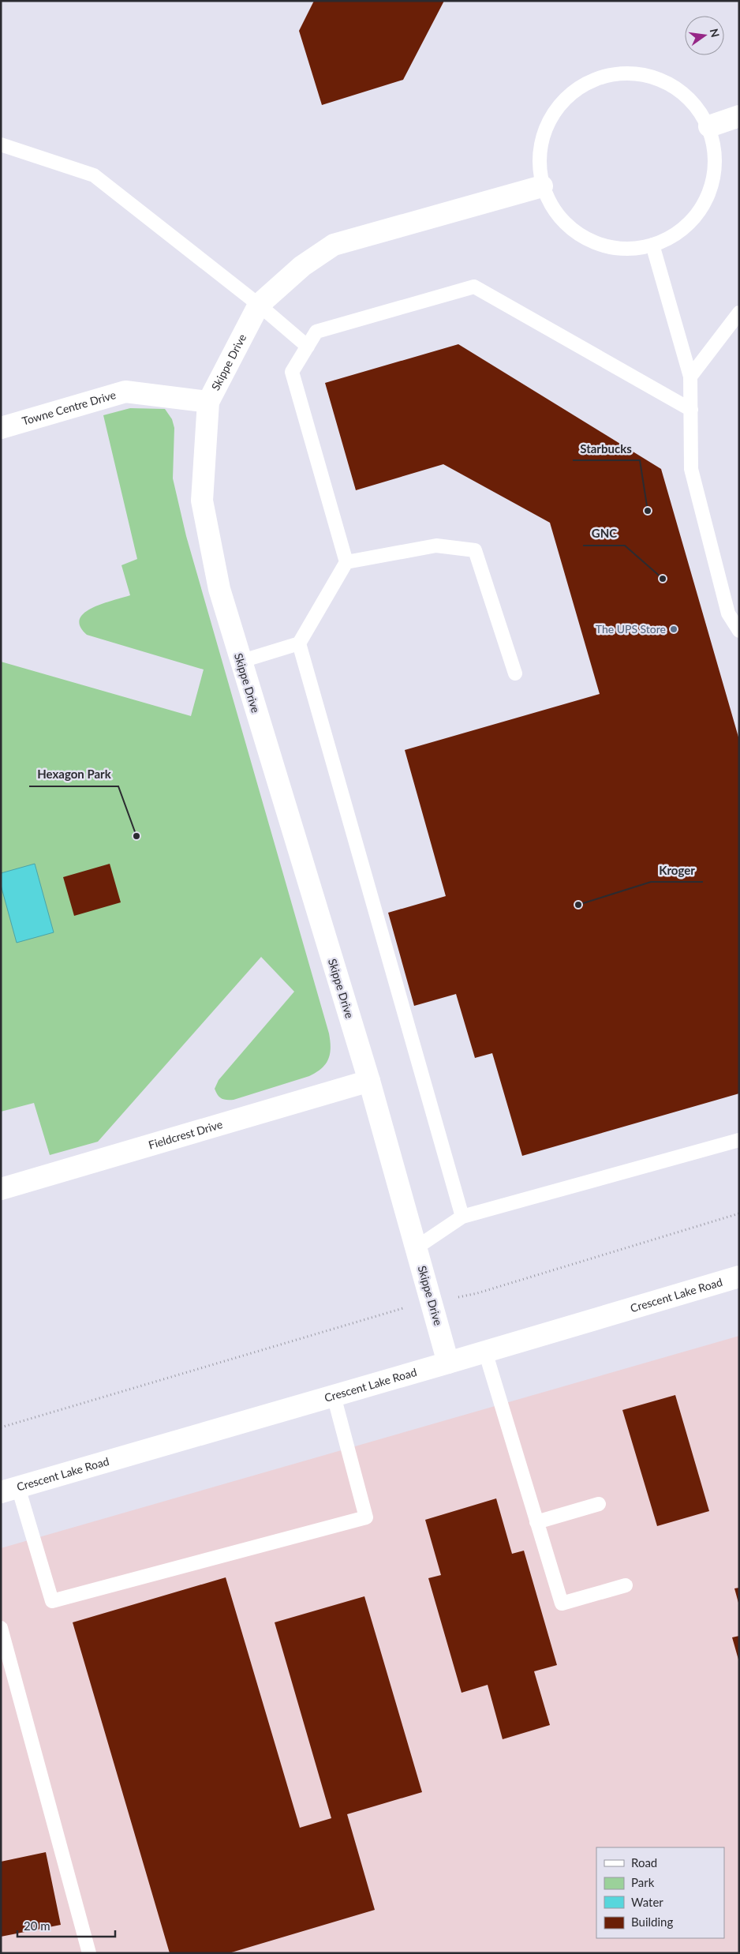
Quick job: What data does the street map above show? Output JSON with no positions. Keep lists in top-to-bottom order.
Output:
{
  "streets": {
    "street": [
      "Skippe Drive",
      "Towne Centre Drive",
      "Fieldcrest Drive",
      "Crescent Lake Road"
    ]
  },
  "crossings": [
    ["Skippe Drive", "Towne Centre Drive"],
    ["Skippe Drive", "Fieldcrest Drive"],
    ["Skippe Drive", "Crescent Lake Road"]
  ],
  "places": [
    "Starbucks",
    "GNC",
    "The UPS Store",
    "Hexagon Park",
    "Kroger"
  ],
  "legend": [
    "Road",
    "Park",
    "Water",
    "Building"
  ],
  "scale_bar": "20 m",
  "north": "right"
}
